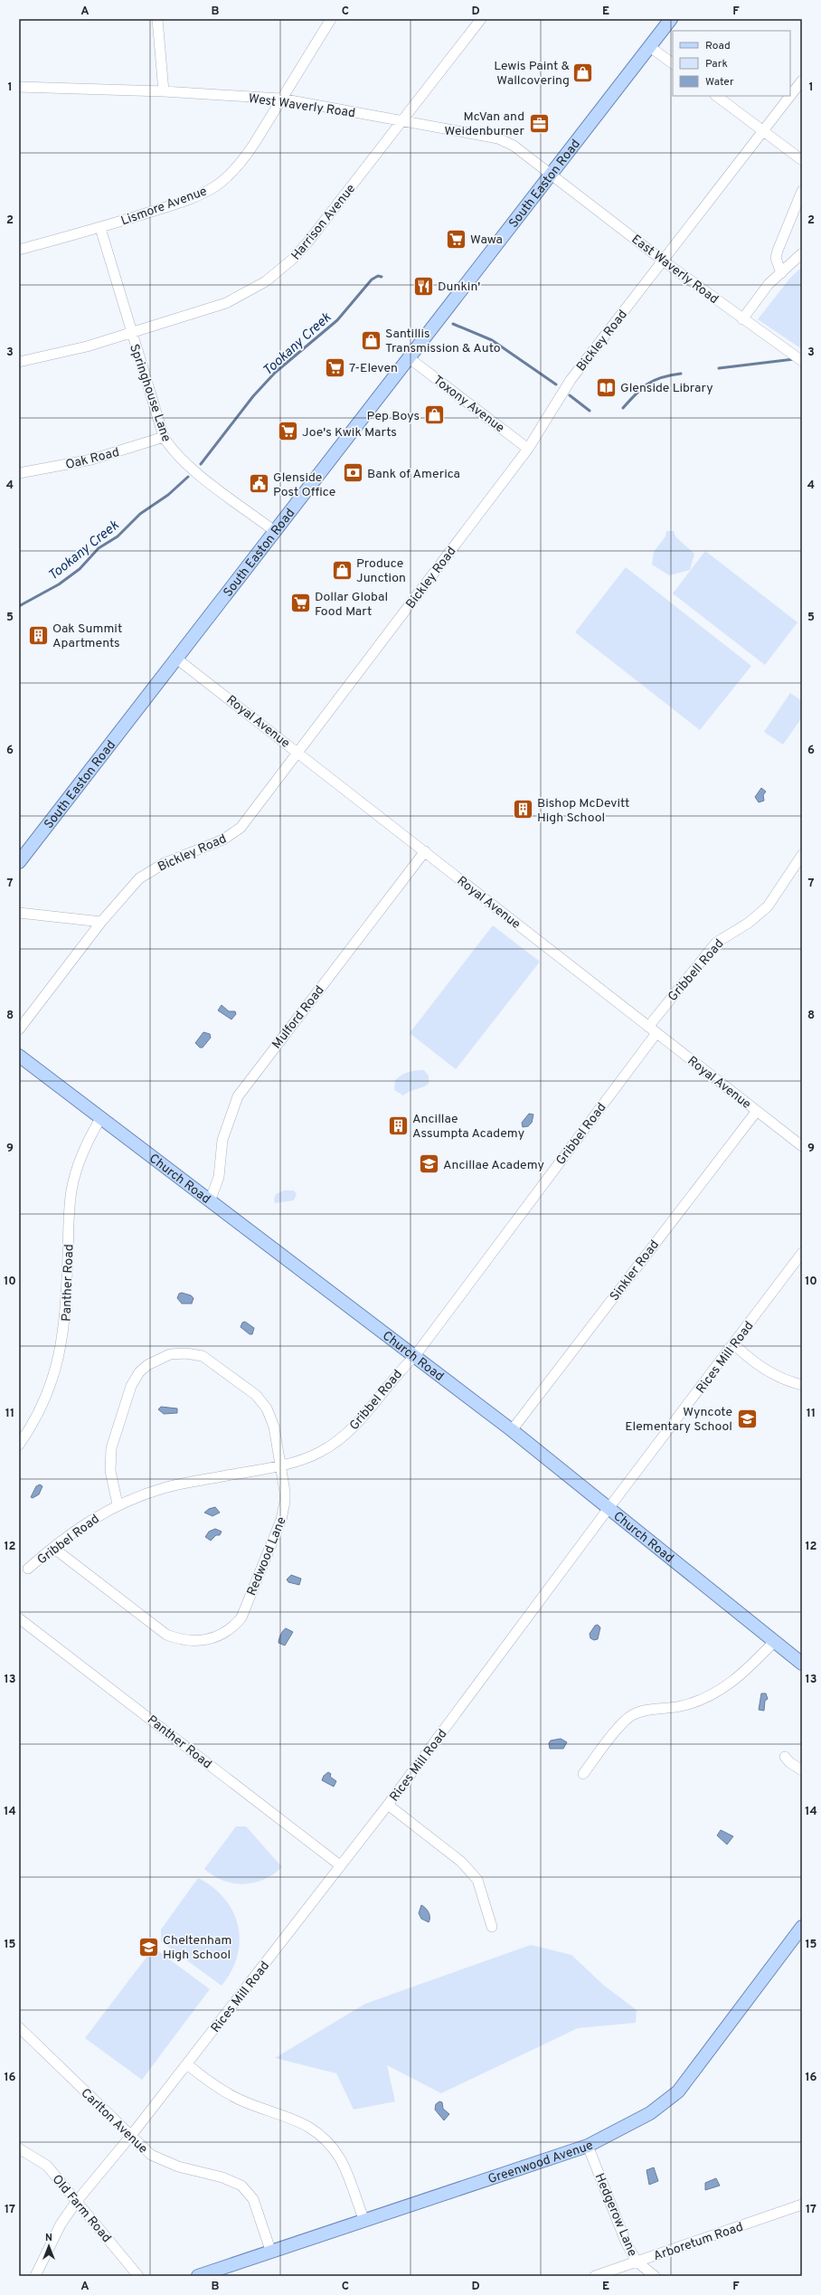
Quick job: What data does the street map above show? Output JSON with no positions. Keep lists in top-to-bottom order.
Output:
{
  "streets": {
    "main road": ["South Easton Road", "Church Road", "Greenwood Avenue"],
    "street": [
      "West Waverly Road",
      "Lismore Avenue",
      "Harrison Avenue",
      "East Waverly Road",
      "Bickley Road",
      "Springhouse Lane",
      "Toxony Avenue",
      "Oak Road",
      "Royal Avenue",
      "Gribbell Road",
      "Mulford Road",
      "Gribbel Road",
      "Sinkler Road",
      "Panther Road",
      "Rices Mill Road",
      "Redwood Lane",
      "Carlton Avenue",
      "Old Farm Road",
      "Hedgerow Lane",
      "Arboretum Road"
    ]
  },
  "crossings": [
    ["West Waverly Road", "South Easton Road"],
    ["West Waverly Road", "Lismore Avenue"],
    ["West Waverly Road", "Harrison Avenue"],
    ["West Waverly Road", "East Waverly Road"],
    ["South Easton Road", "East Waverly Road"],
    ["South Easton Road", "Springhouse Lane"],
    ["South Easton Road", "Toxony Avenue"],
    ["South Easton Road", "Royal Avenue"],
    ["Lismore Avenue", "Springhouse Lane"],
    ["Harrison Avenue", "Springhouse Lane"],
    ["East Waverly Road", "Bickley Road"],
    ["Bickley Road", "Toxony Avenue"],
    ["Bickley Road", "Royal Avenue"],
    ["Springhouse Lane", "Oak Road"],
    ["Royal Avenue", "Gribbell Road"],
    ["Royal Avenue", "Mulford Road"],
    ["Royal Avenue", "Gribbel Road"],
    ["Royal Avenue", "Sinkler Road"],
    ["Gribbell Road", "Gribbel Road"],
    ["Mulford Road", "Church Road"],
    ["Gribbel Road", "Church Road"],
    ["Gribbel Road", "Redwood Lane"],
    ["Church Road", "Sinkler Road"],
    ["Church Road", "Panther Road"],
    ["Church Road", "Rices Mill Road"],
    ["Panther Road", "Rices Mill Road"],
    ["Rices Mill Road", "Carlton Avenue"],
    ["Rices Mill Road", "Old Farm Road"],
    ["Carlton Avenue", "Greenwood Avenue"],
    ["Greenwood Avenue", "Hedgerow Lane"],
    ["Hedgerow Lane", "Arboretum Road"]
  ],
  "water": ["Tookany Creek"],
  "places": {
    "shop": [
      "Lewis Paint & Wallcovering",
      "Santillis Transmission & Auto",
      "Pep Boys",
      "Produce Junction"
    ],
    "office": ["McVan and Weidenburner"],
    "supermarket": [
      "Wawa",
      "7-Eleven",
      "Joe's Kwik Marts",
      "Dollar Global Food Mart"
    ],
    "restaurant": ["Dunkin'"],
    "library": ["Glenside Library"],
    "bank": ["Bank of America"],
    "public building": ["Glenside Post Office"],
    "building": ["Oak Summit Apartments", "Bishop McDevitt High School", "Ancillae Assumpta Academy"],
    "school or university": ["Ancillae Academy", "Wyncote Elementary School", "Cheltenham High School"]
  },
  "legend": ["Road", "Park", "Water"],
  "north": "top",
  "grid": {
    "columns": [
      "A",
      "B",
      "C",
      "D",
      "E",
      "F"
    ],
    "rows": [
      "1",
      "2",
      "3",
      "4",
      "5",
      "6",
      "7",
      "8",
      "9",
      "10",
      "11",
      "12",
      "13",
      "14",
      "15",
      "16",
      "17"
    ]
  }
}
